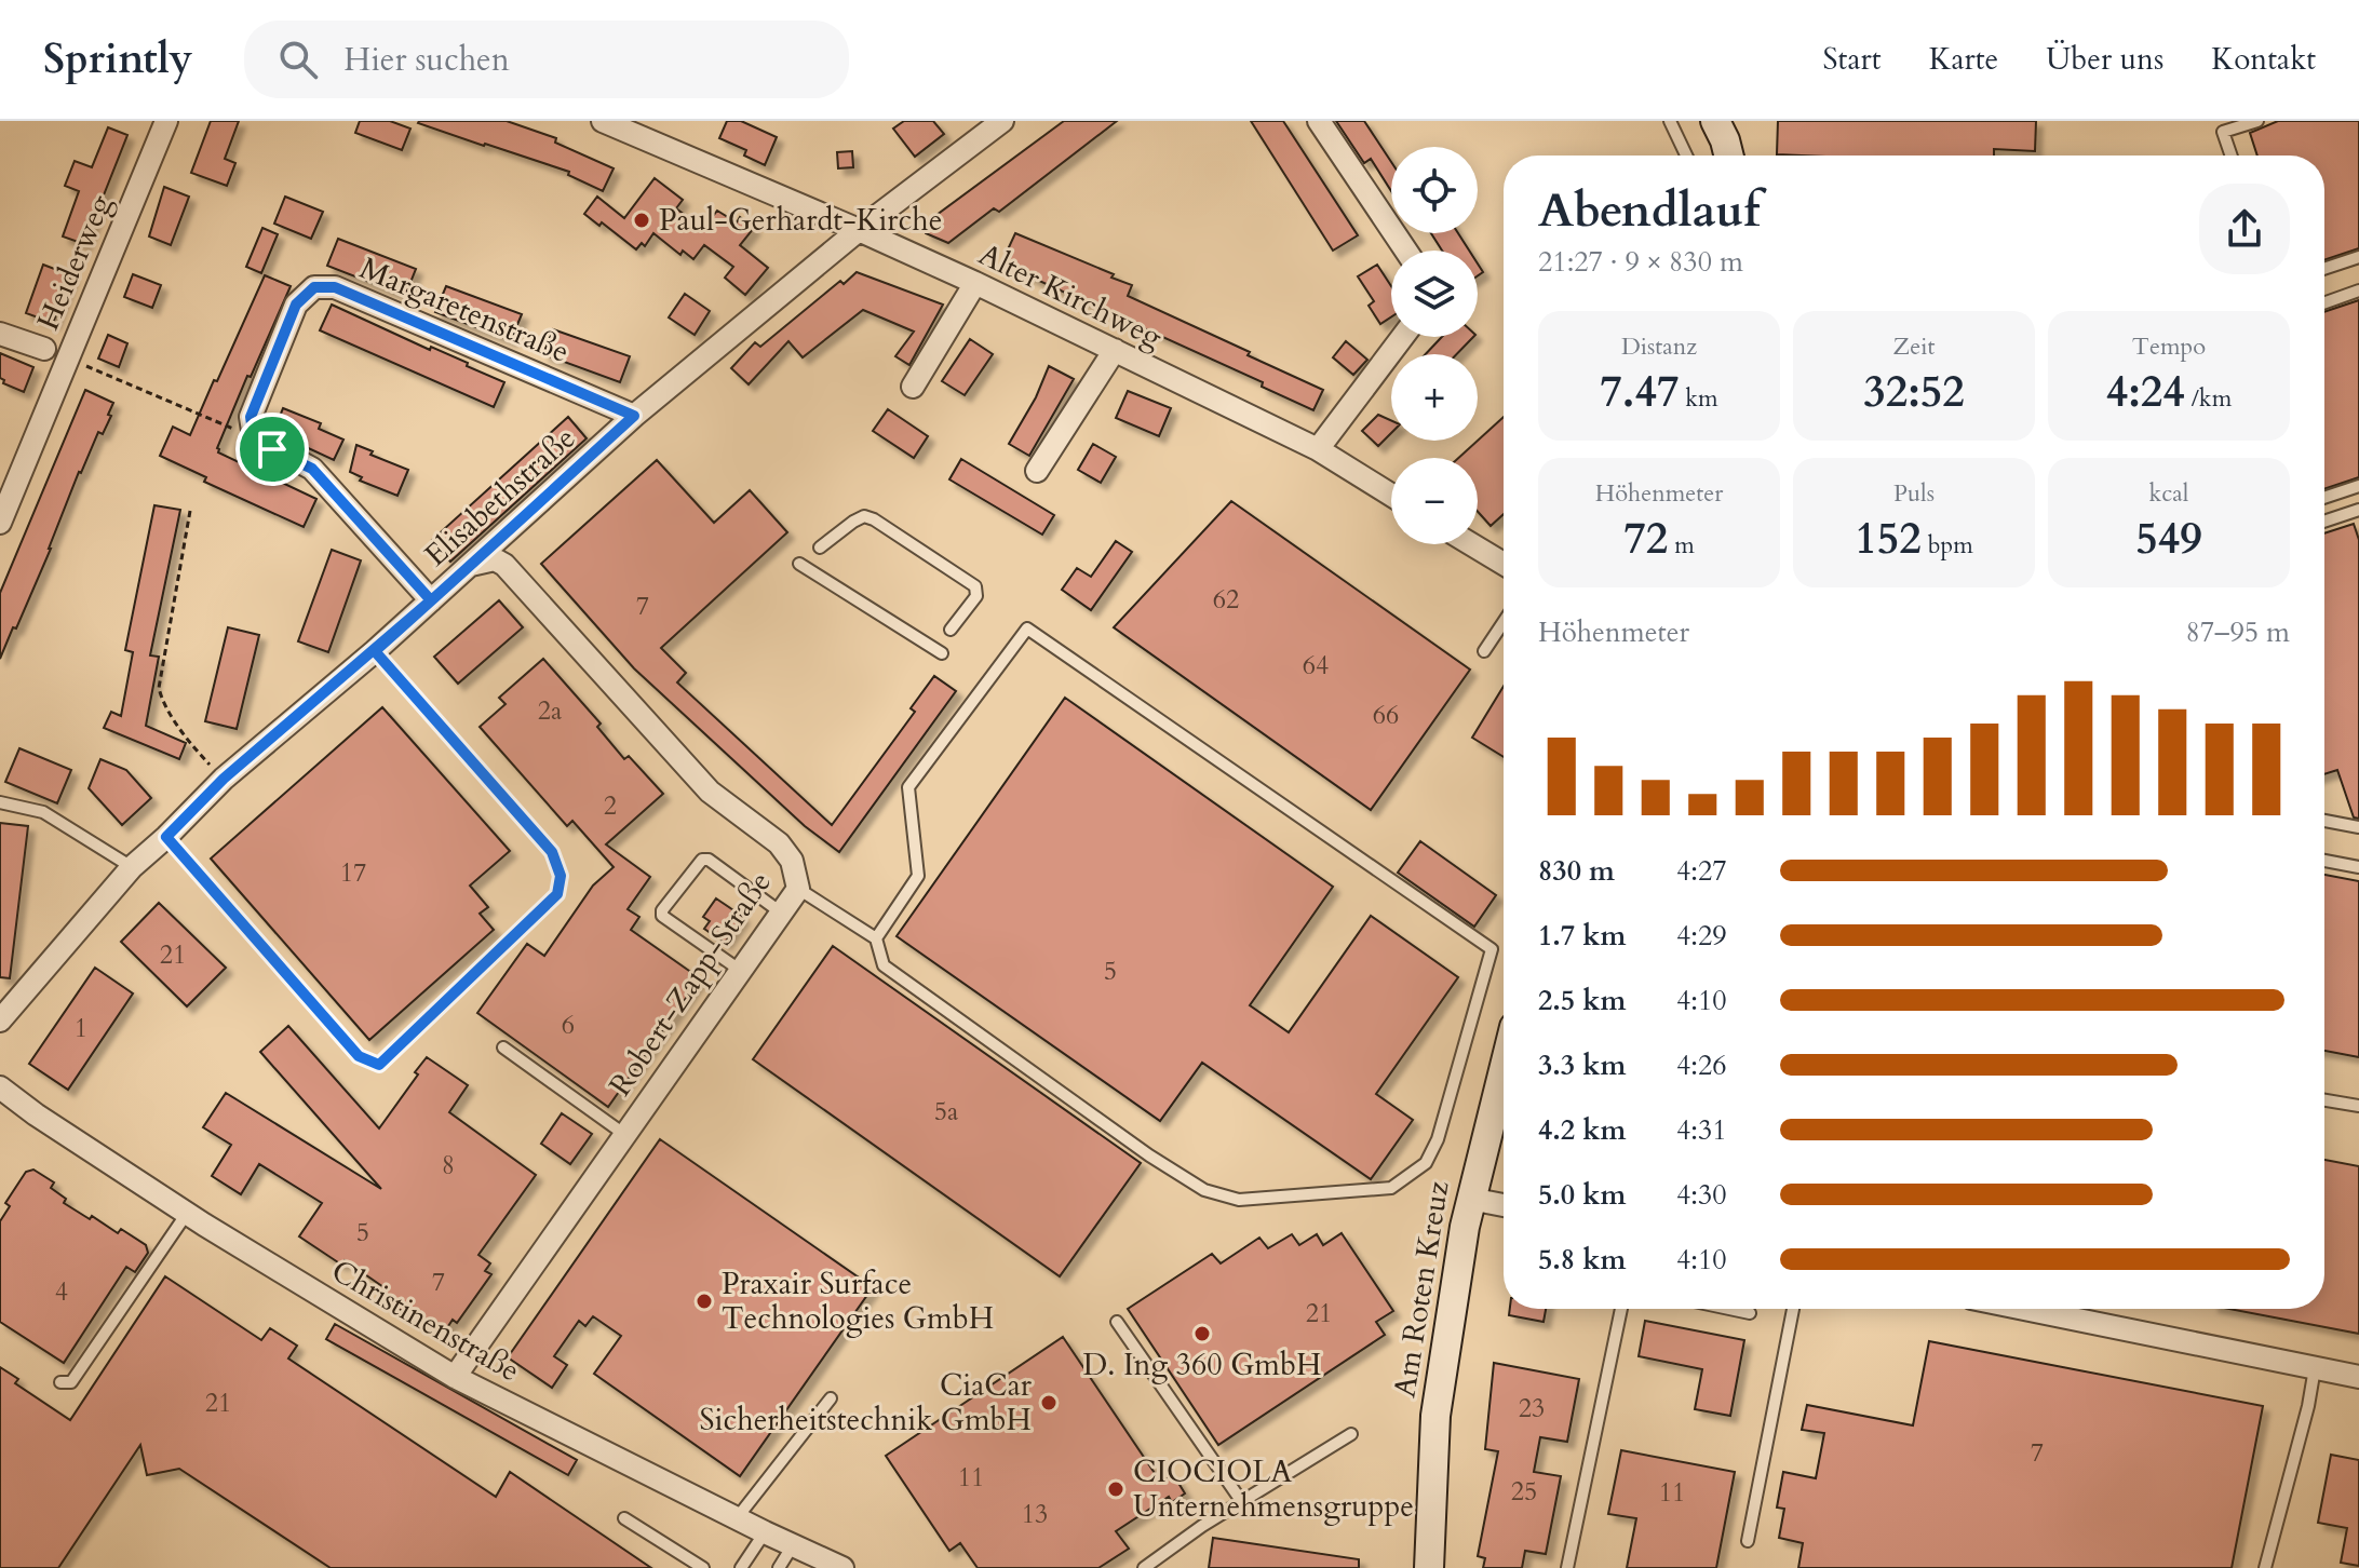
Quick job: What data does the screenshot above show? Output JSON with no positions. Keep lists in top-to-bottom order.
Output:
{
  "streets": {
    "street": [
      "Heiderweg",
      "Alter Kirchweg",
      "Margaretenstraße",
      "Elisabethstraße",
      "Robert-Zapp-Straße",
      "Am Roten Kreuz",
      "Christinenstraße"
    ]
  },
  "crossings": [
    ["Alter Kirchweg", "Elisabethstraße"],
    ["Margaretenstraße", "Elisabethstraße"],
    ["Elisabethstraße", "Robert-Zapp-Straße"],
    ["Robert-Zapp-Straße", "Christinenstraße"]
  ],
  "places": [
    "Paul-Gerhardt-Kirche",
    "Praxair Surface Technologies GmbH",
    "D. Ing 360 GmbH",
    "CiaCar Sicherheitstechnik GmbH",
    "CIOCIOLA Unternehmensgruppe"
  ],
  "house_numbers": [
    "62",
    "7",
    "64",
    "2a",
    "66",
    "2",
    "17",
    "21",
    "5",
    "6",
    "1",
    "5a",
    "8",
    "5",
    "7",
    "4",
    "21",
    "21",
    "23",
    "7",
    "11",
    "25",
    "11",
    "13"
  ],
  "page": {
    "header": "Sprintly",
    "search": "Hier suchen",
    "nav": [
      "Start",
      "Karte",
      "Über uns",
      "Kontakt"
    ],
    "map_buttons": ["+", "−"],
    "heading": ["Abendlauf", "21:27 · 9 × 830 m"],
    "stats": [
      ["Distanz", "7.47 km"],
      ["Zeit", "32:52"],
      ["Tempo", "4:24 /km"],
      ["Höhenmeter", "72 m"],
      ["Puls", "152 bpm"],
      ["kcal", "549"]
    ],
    "chart": ["Höhenmeter", "87–95 m"],
    "list": [
      {
        "name": "830 m",
        "note": "4:27"
      },
      {
        "name": "1.7 km",
        "note": "4:29"
      },
      {
        "name": "2.5 km",
        "note": "4:10"
      },
      {
        "name": "3.3 km",
        "note": "4:26"
      },
      {
        "name": "4.2 km",
        "note": "4:31"
      },
      {
        "name": "5.0 km",
        "note": "4:30"
      },
      {
        "name": "5.8 km",
        "note": "4:10"
      }
    ]
  }
}
